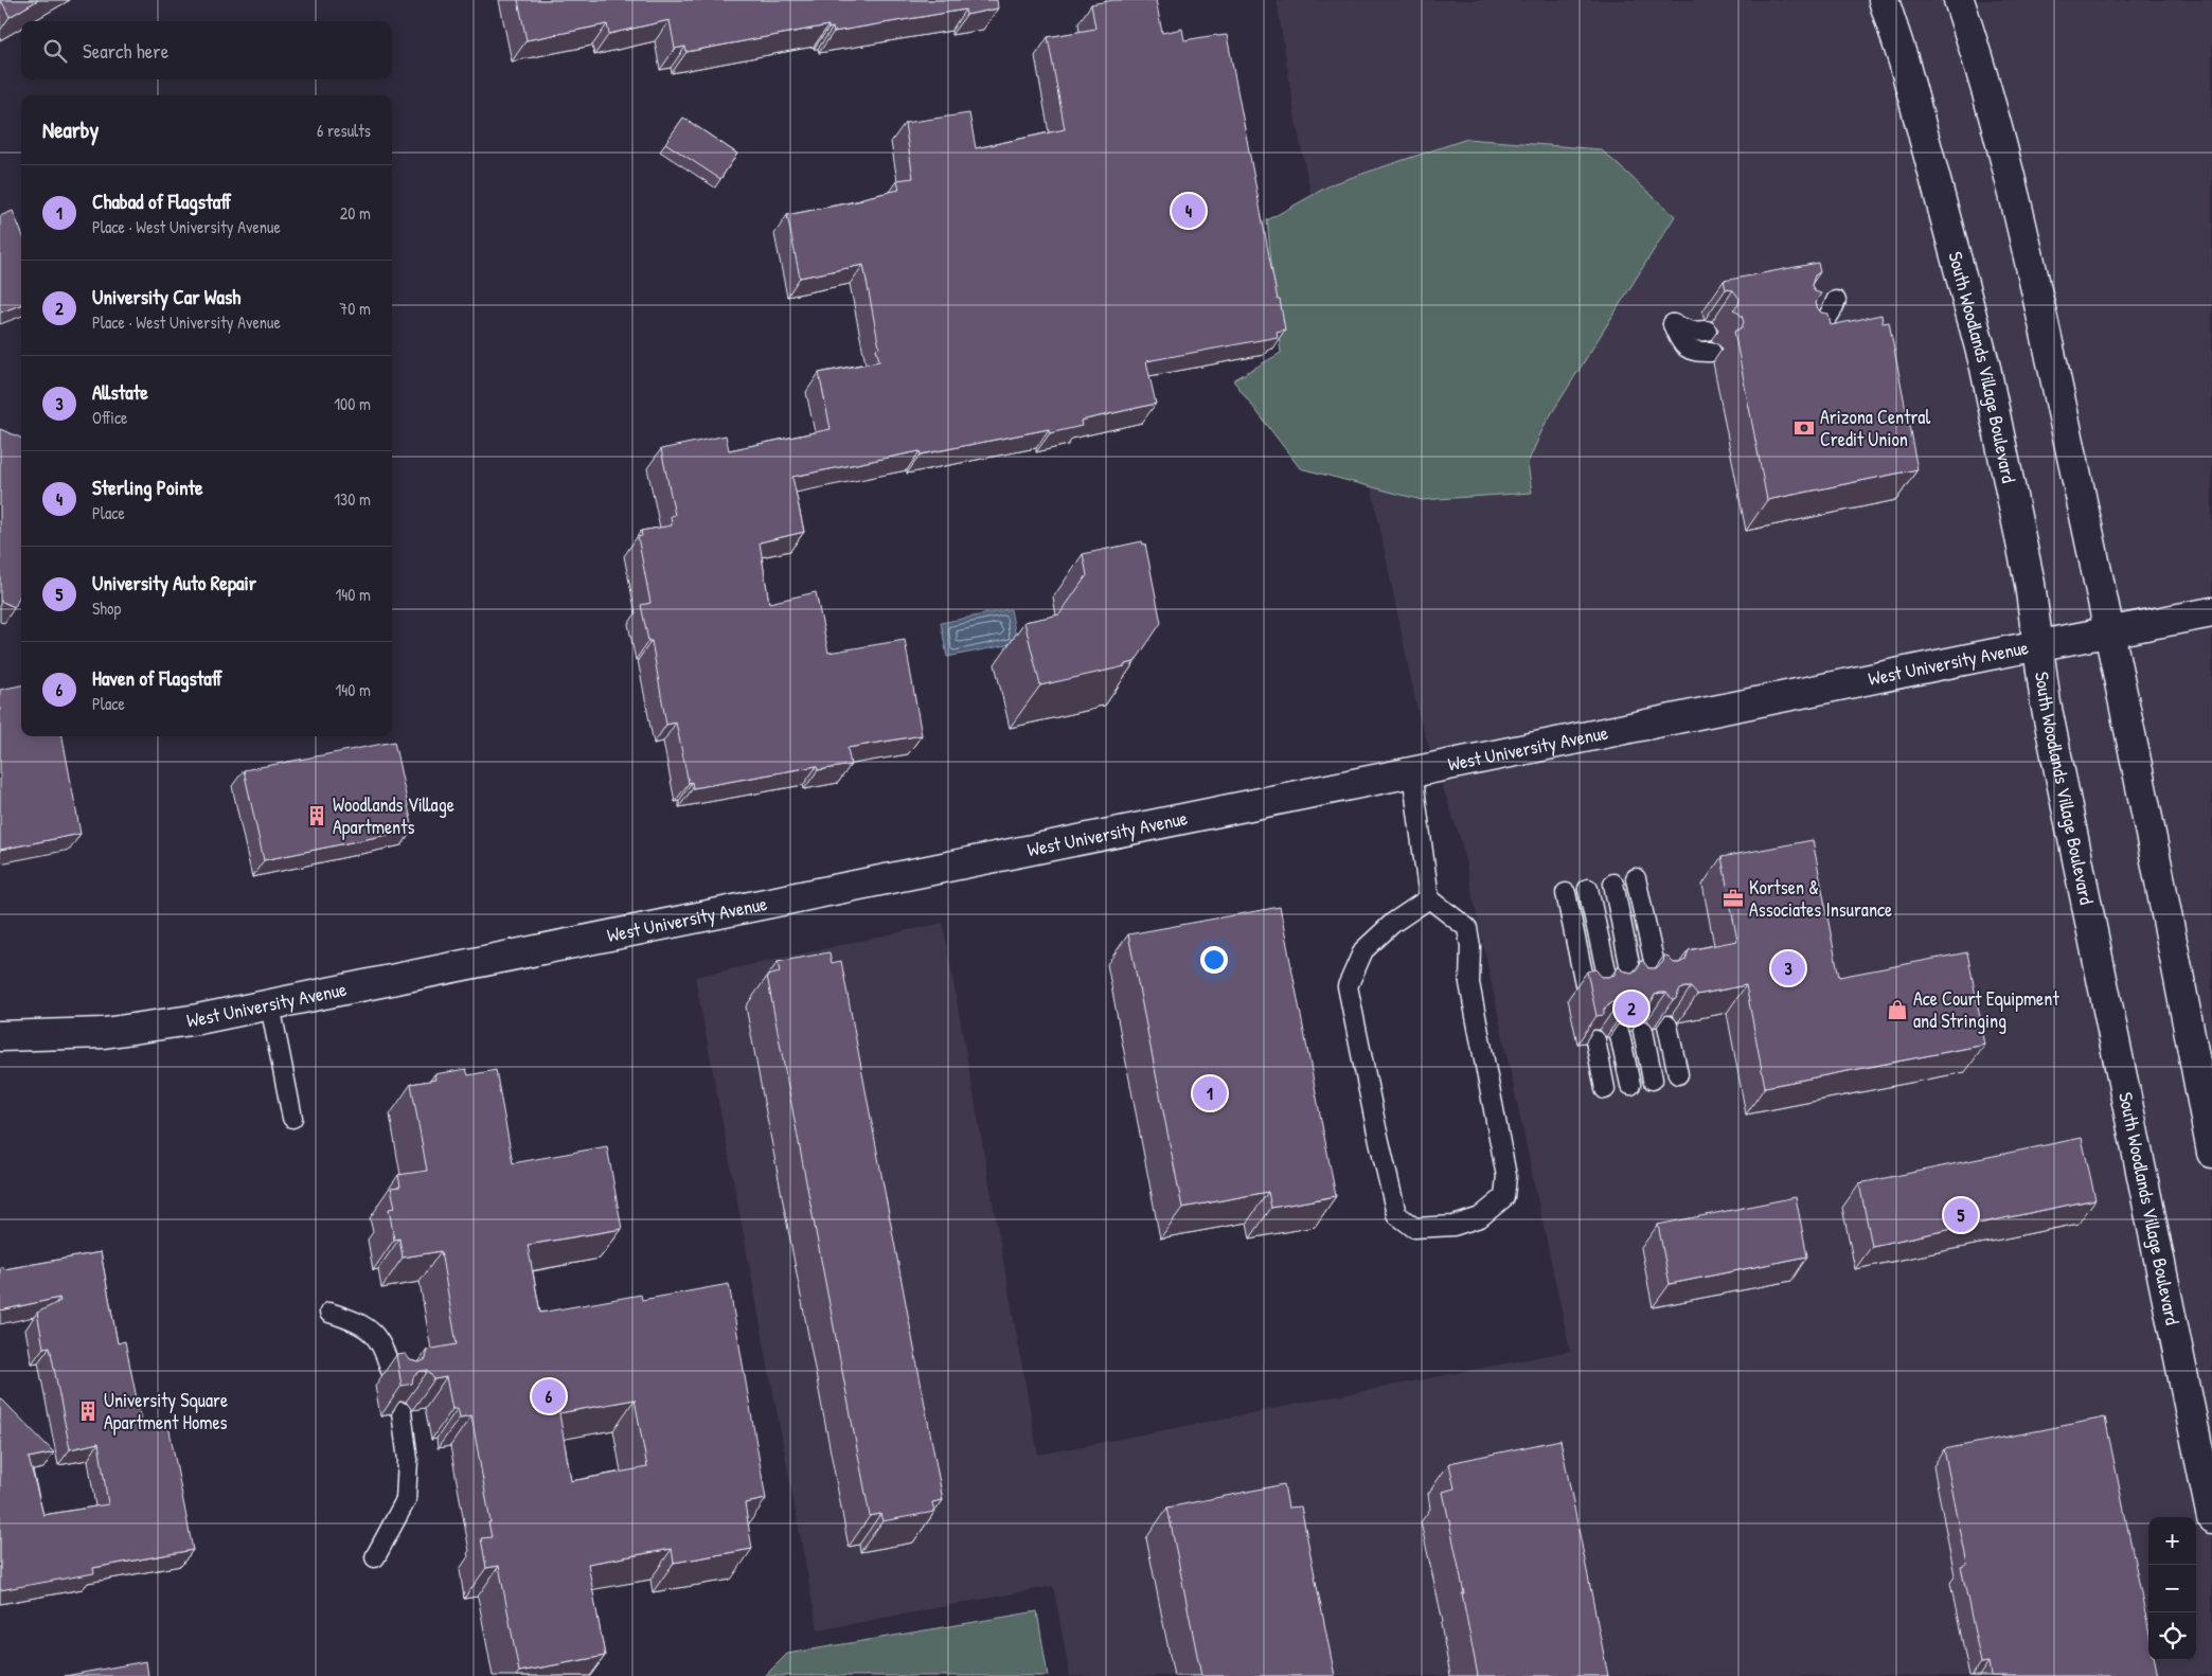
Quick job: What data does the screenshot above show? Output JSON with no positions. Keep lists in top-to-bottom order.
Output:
{
  "streets": {
    "street": ["South Woodlands Village Boulevard", "West University Avenue"]
  },
  "crossings": [
    ["South Woodlands Village Boulevard", "West University Avenue"]
  ],
  "places": {
    "bank": ["Arizona Central Credit Union"],
    "building": ["Woodlands Village Apartments", "University Square Apartment Homes"],
    "office": ["Kortsen & Associates Insurance"],
    "shop": ["Ace Court Equipment and Stringing"]
  },
  "page": {
    "search": "Search here",
    "heading": ["Nearby", "6 results"],
    "list": [
      {
        "mark": "1",
        "name": "Chabad of Flagstaff",
        "note": "Place · West University Avenue",
        "value": "20 m"
      },
      {
        "mark": "2",
        "name": "University Car Wash",
        "note": "Place · West University Avenue",
        "value": "70 m"
      },
      {
        "mark": "3",
        "name": "Allstate",
        "note": "Office",
        "value": "100 m"
      },
      {
        "mark": "4",
        "name": "Sterling Pointe",
        "note": "Place",
        "value": "130 m"
      },
      {
        "mark": "5",
        "name": "University Auto Repair",
        "note": "Shop",
        "value": "140 m"
      },
      {
        "mark": "6",
        "name": "Haven of Flagstaff",
        "note": "Place",
        "value": "140 m"
      }
    ],
    "pins": [
      "4",
      "3",
      "2",
      "1",
      "5",
      "6"
    ],
    "map_buttons": ["+", "−"]
  }
}
